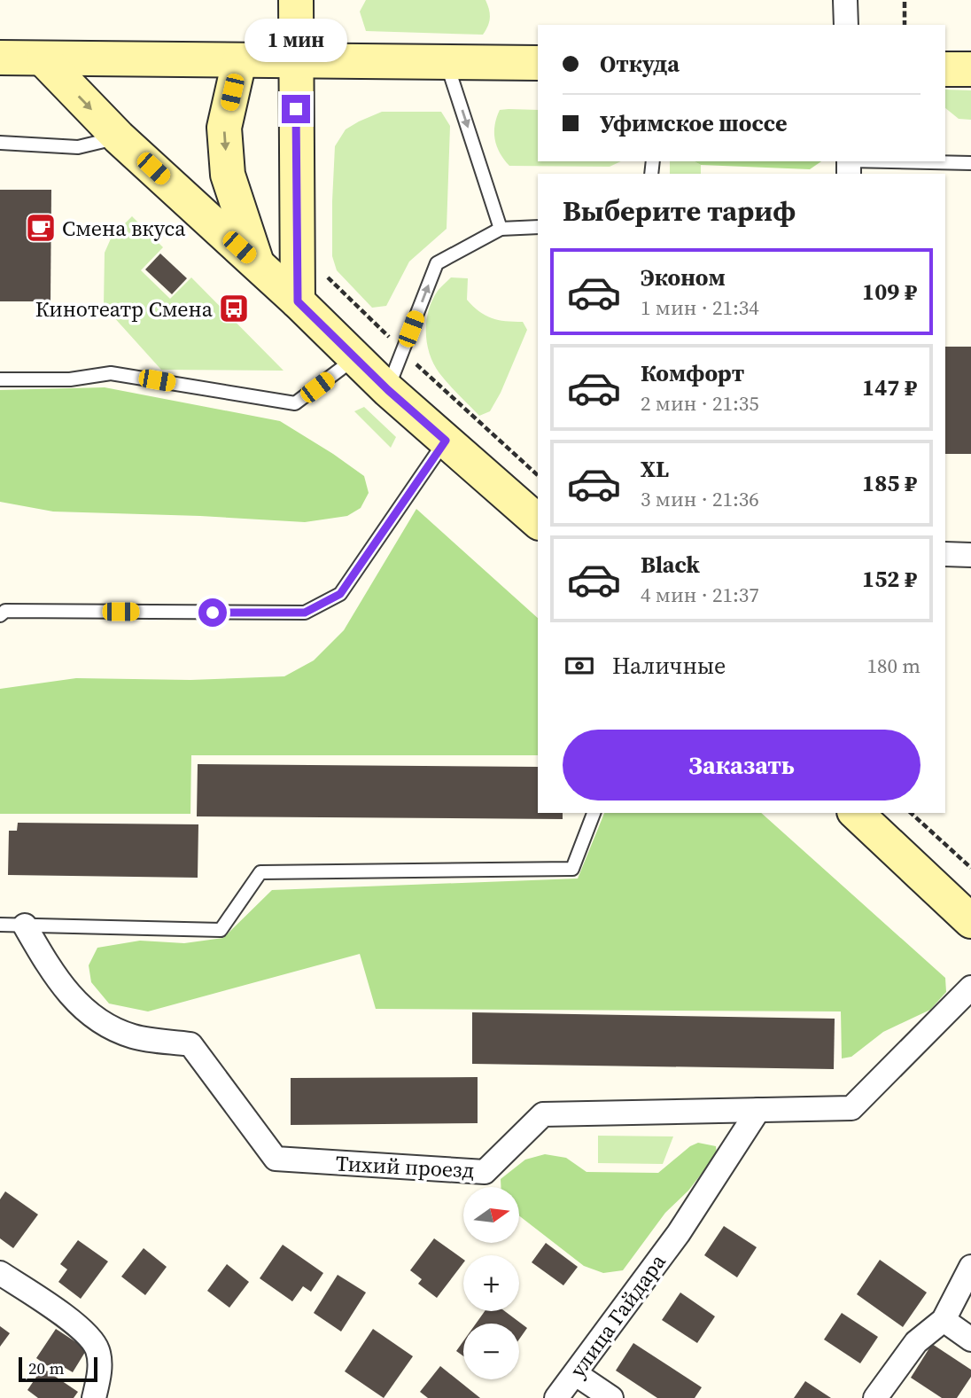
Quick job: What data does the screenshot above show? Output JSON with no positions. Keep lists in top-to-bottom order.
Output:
{
  "streets": {
    "street": ["Тихий проезд", "улица Гайдара"]
  },
  "crossings": [
    ["Тихий проезд", "улица Гайдара"]
  ],
  "places": {
    "cafe": ["Смена вкуса"],
    "bus stop": ["Кинотеатр Смена"]
  },
  "scale_bar": "20 m",
  "north": "right",
  "page": {
    "bubble": "1 мин",
    "banner": ["Откуда", "Уфимское шоссе"],
    "heading": "Выберите тариф",
    "list": [
      {
        "name": "Эконом",
        "note": "1 мин · 21:34",
        "value": "109 ₽"
      },
      {
        "name": "Комфорт",
        "note": "2 мин · 21:35",
        "value": "147 ₽"
      },
      {
        "name": "XL",
        "note": "3 мин · 21:36",
        "value": "185 ₽"
      },
      {
        "name": "Black",
        "note": "4 мин · 21:37",
        "value": "152 ₽"
      }
    ],
    "pay": ["Наличные", "180 m"],
    "buttons": "Заказать",
    "map_buttons": ["+", "−"],
    "scale": "20 m"
  }
}
